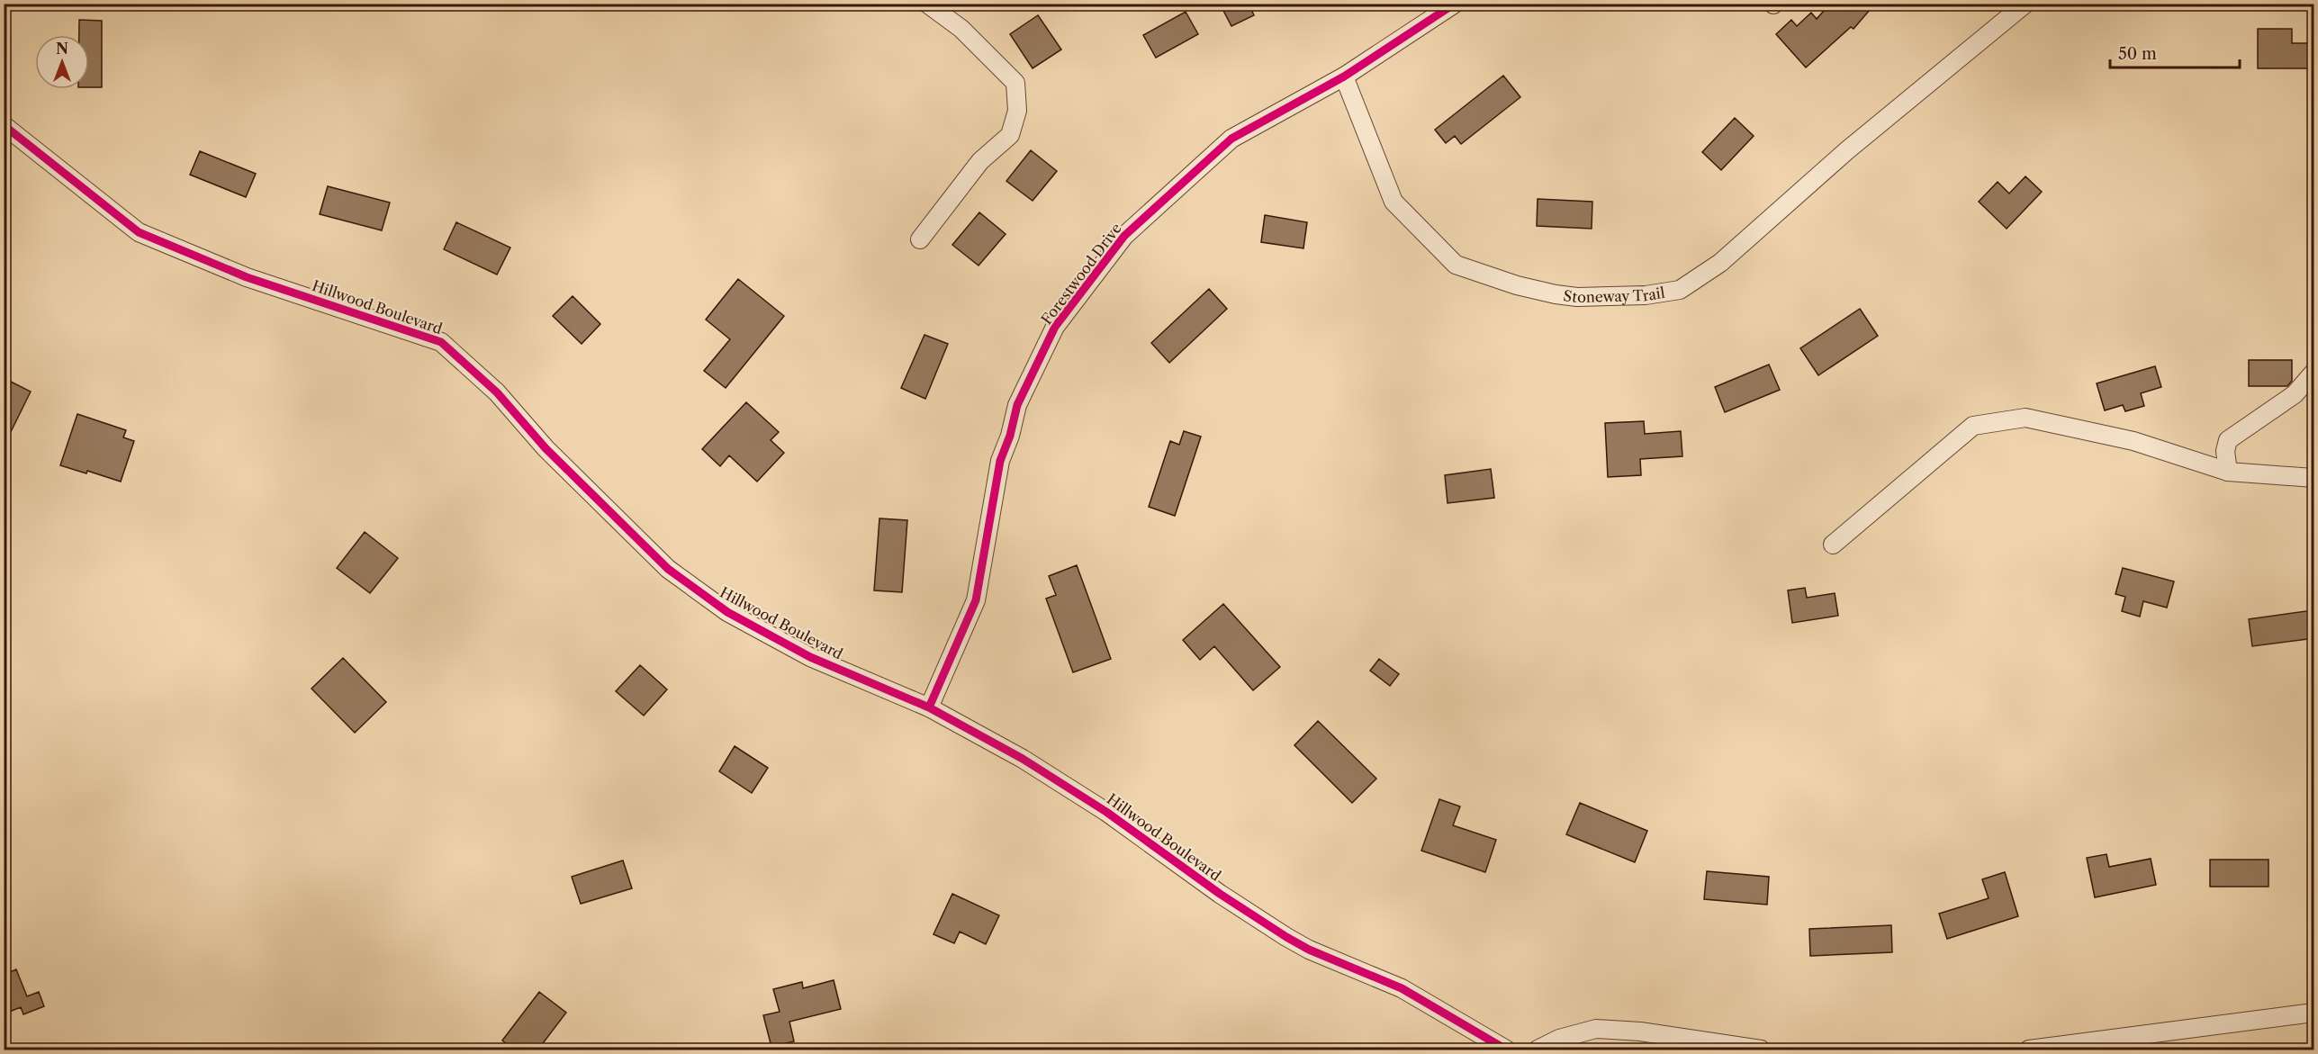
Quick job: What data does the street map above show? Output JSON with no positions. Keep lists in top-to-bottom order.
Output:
{
  "streets": {
    "street": ["Forestwood Drive", "Stoneway Trail", "Hillwood Boulevard"]
  },
  "crossings": [
    ["Forestwood Drive", "Stoneway Trail"],
    ["Forestwood Drive", "Hillwood Boulevard"]
  ],
  "scale_bar": "50 m",
  "north": "top"
}
